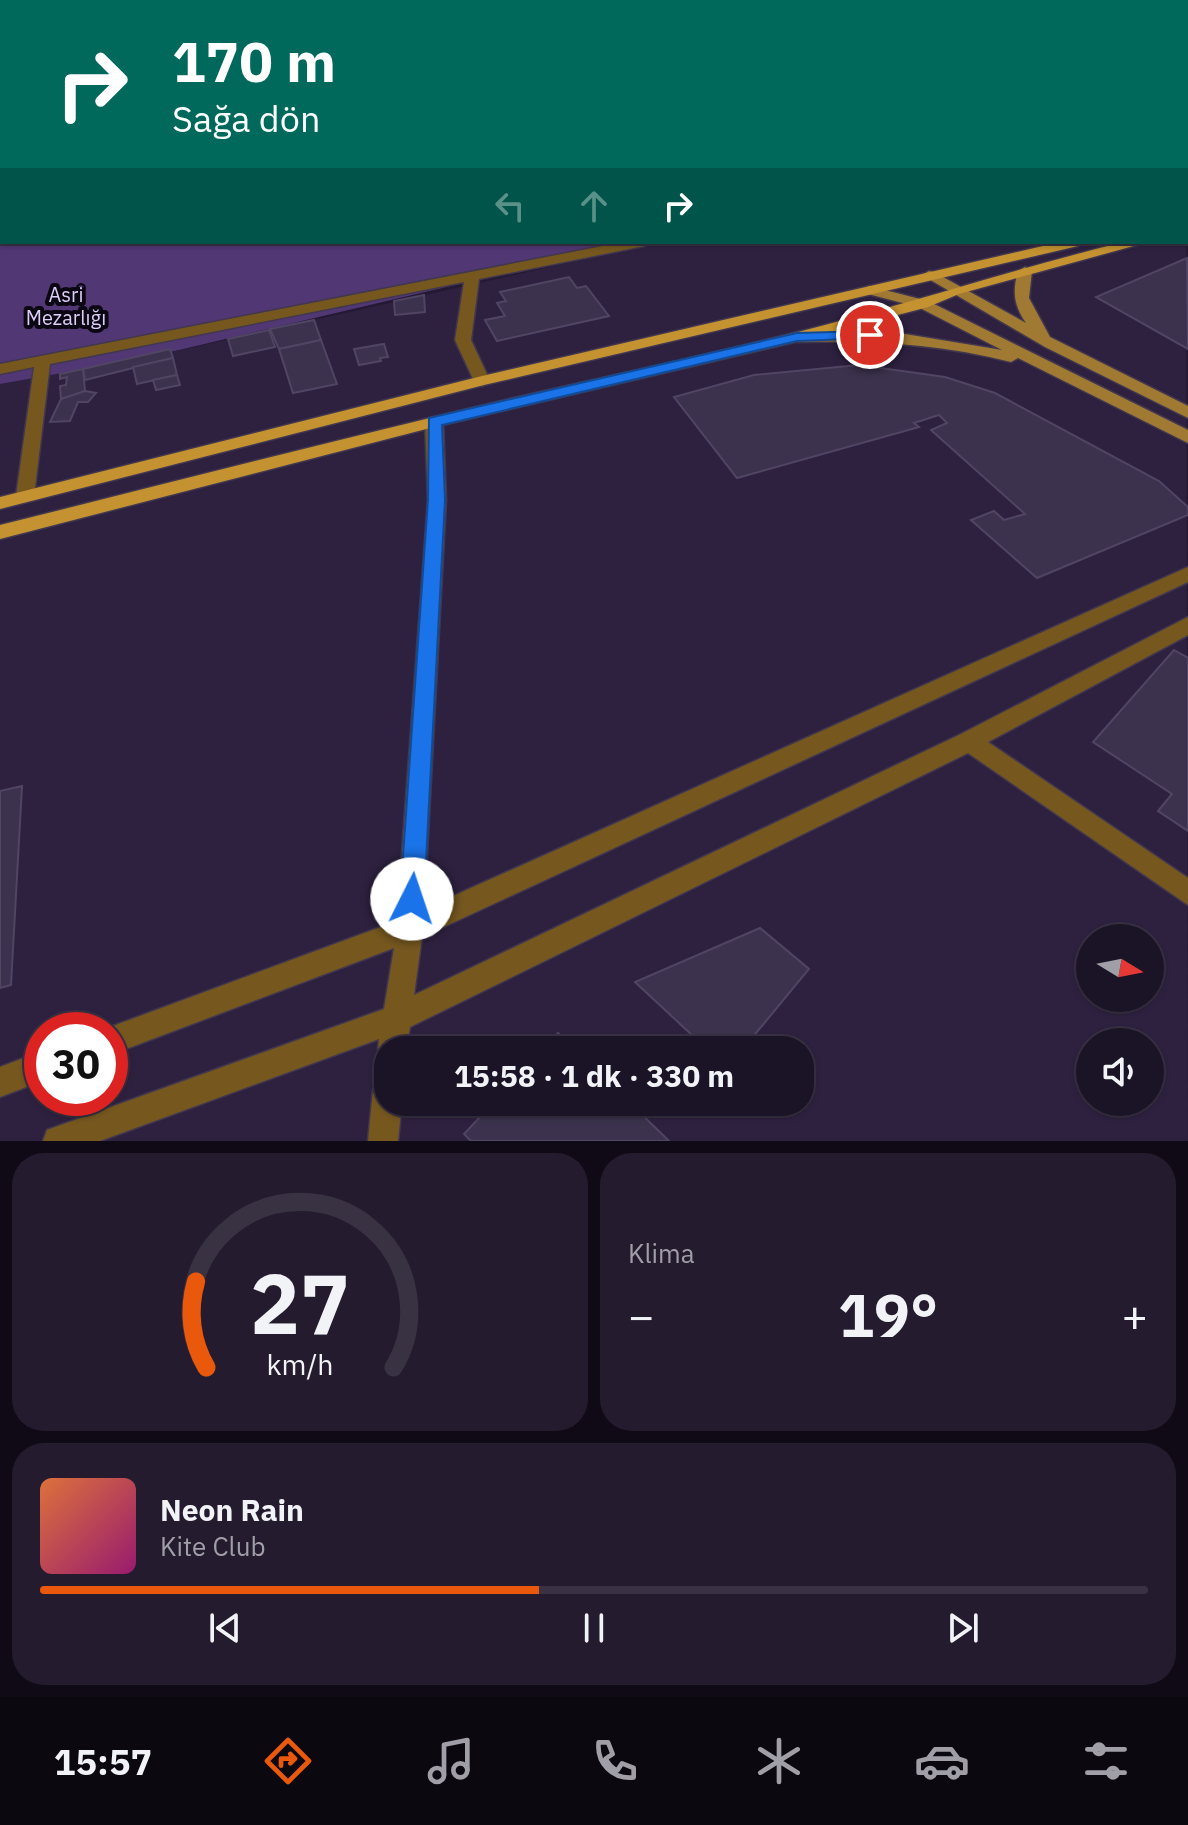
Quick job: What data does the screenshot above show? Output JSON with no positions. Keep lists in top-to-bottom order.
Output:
{
  "parks": ["Asri Mezarlığı"],
  "north": "right",
  "page": {
    "turn": ["170 m", "Sağa dön"],
    "limit": "30",
    "trip": "15:58 · 1 dk · 330 m",
    "tile": "Klima",
    "heat": ["−", "19°", "+"],
    "song": ["Neon Rain", "Kite Club"],
    "tabs": "15:57",
    "gauge": ["27", "km/h"]
  }
}
